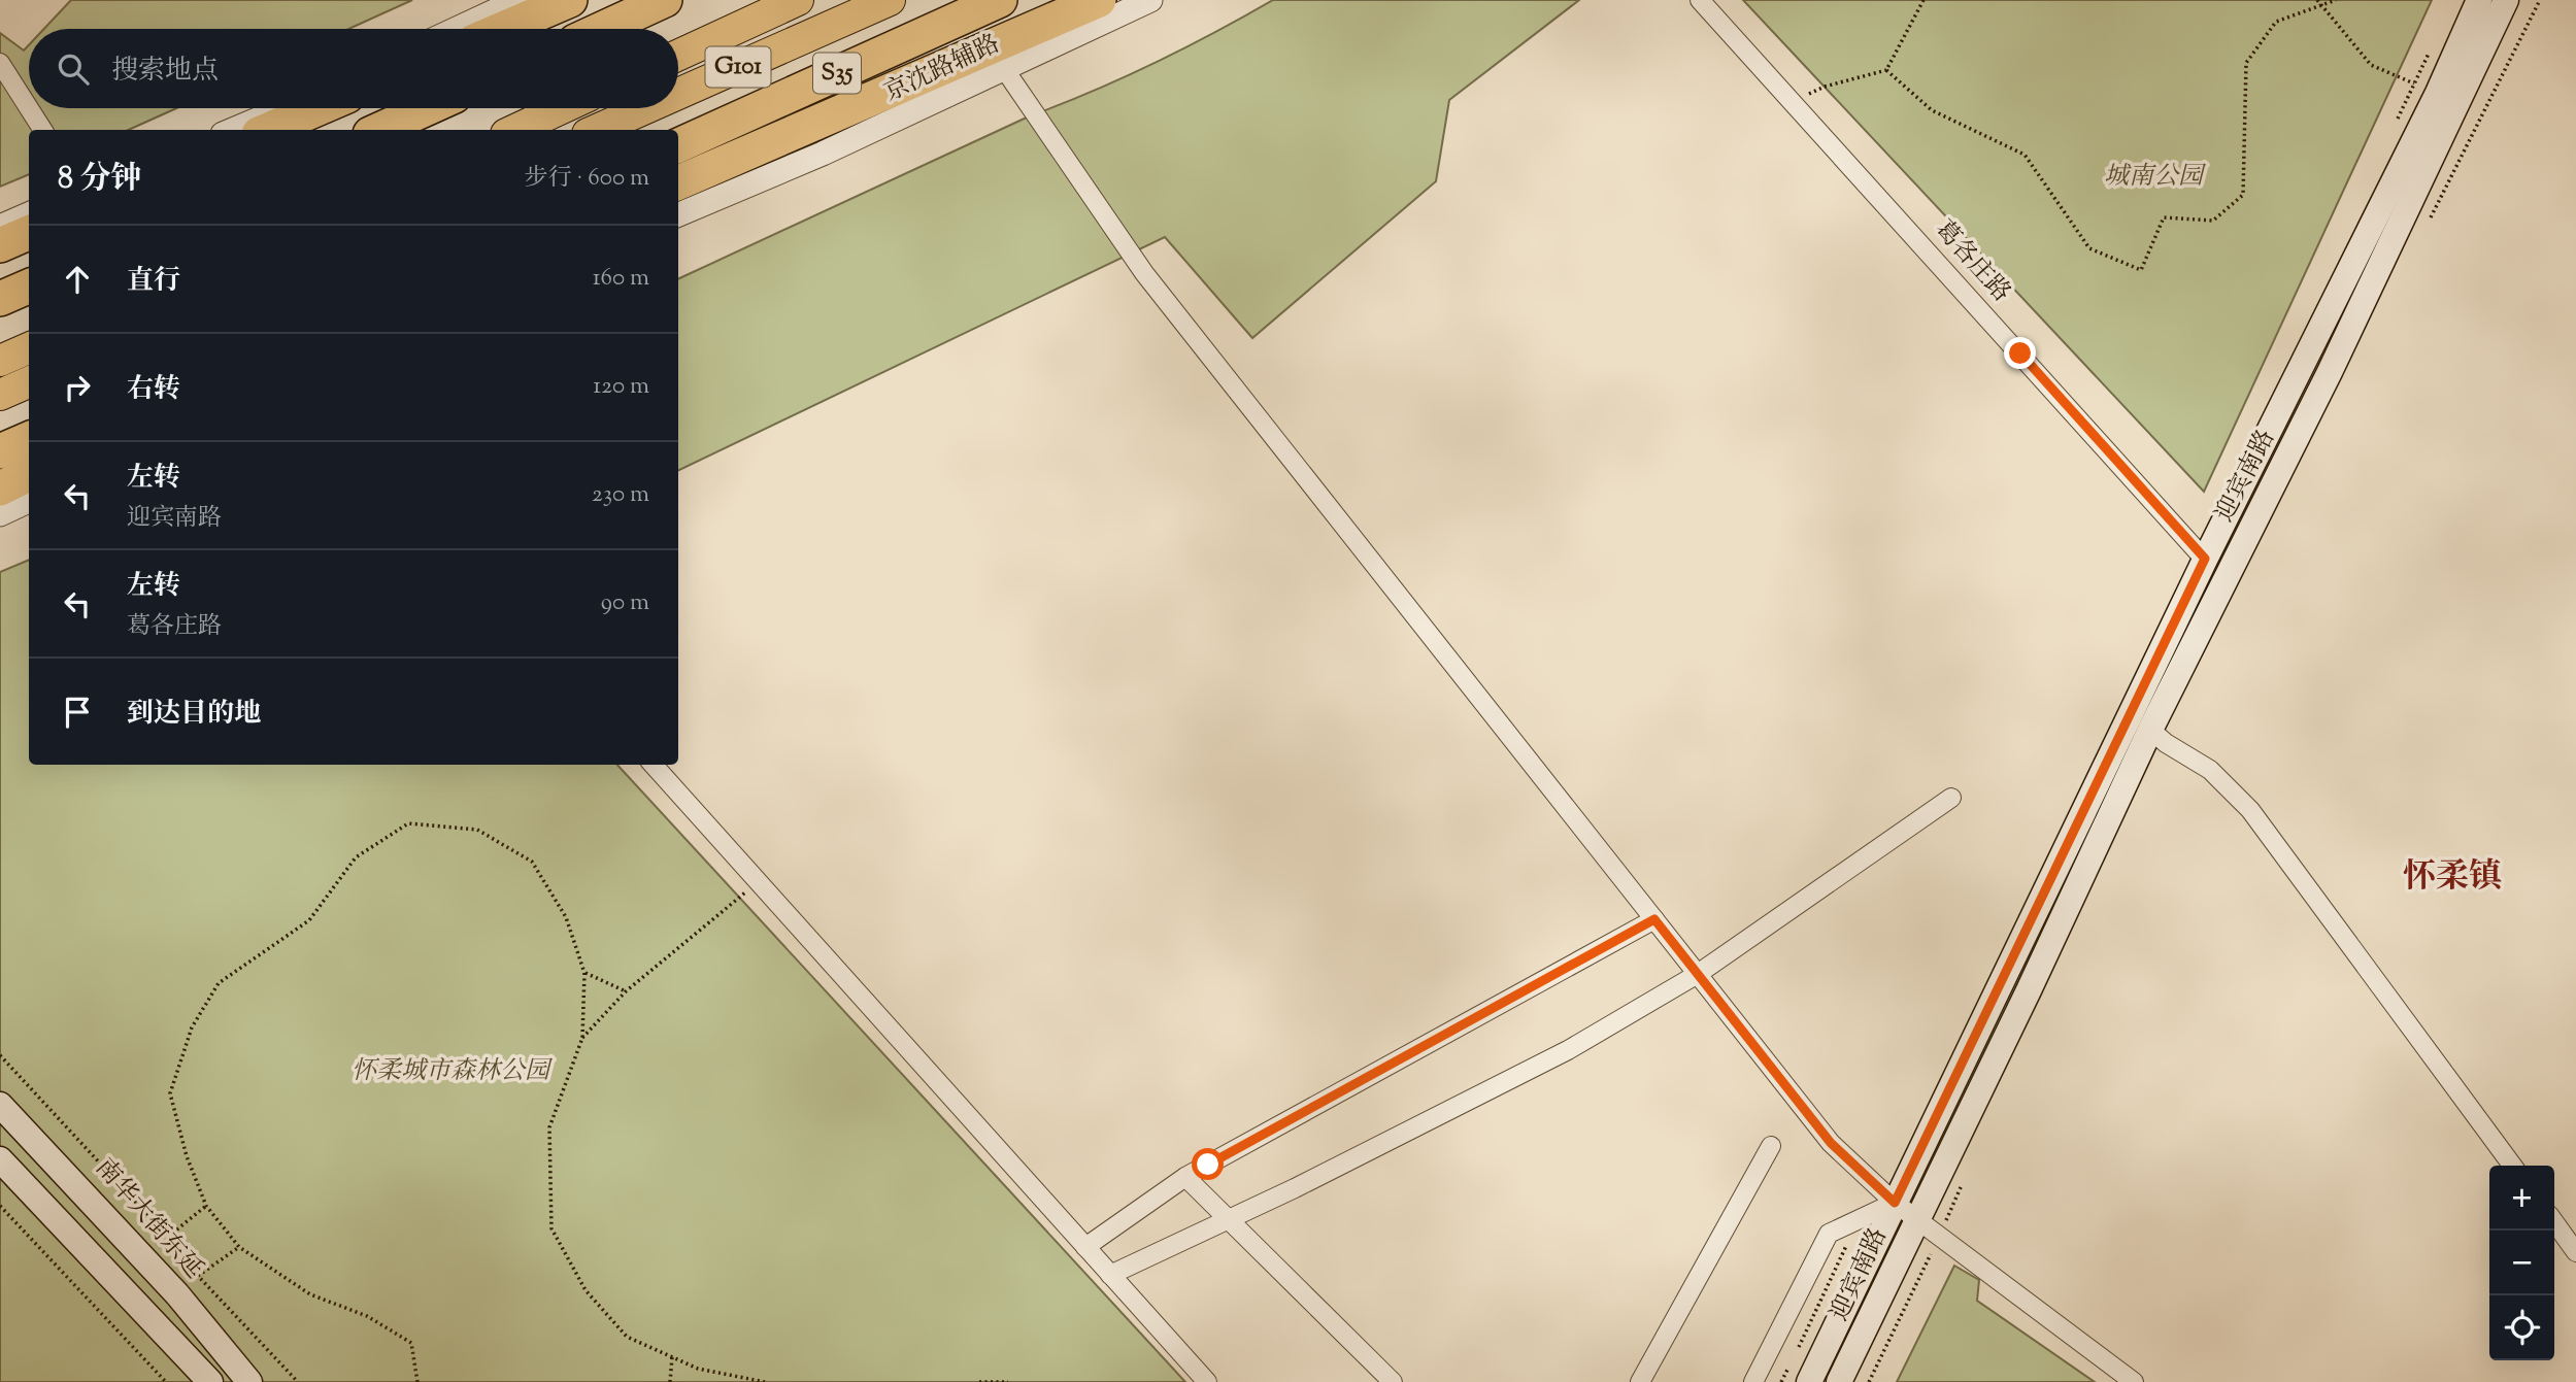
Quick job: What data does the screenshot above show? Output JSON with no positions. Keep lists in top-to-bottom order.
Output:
{
  "streets": {
    "highway": ["G101", "S35"],
    "main road": ["迎宾南路", "南华大街东延"],
    "street": ["京沈路辅路", "葛各庄路"]
  },
  "crossings": [
    ["葛各庄路", "迎宾南路"]
  ],
  "districts": ["怀柔镇"],
  "parks": ["城南公园", "怀柔城市森林公园"],
  "page": {
    "search": "搜索地点",
    "heading": ["8 分钟", "步行 · 600 m"],
    "list": [
      ["直行", "160 m"],
      ["右转", "120 m"],
      ["左转", "迎宾南路", "230 m"],
      ["左转", "葛各庄路", "90 m"],
      "到达目的地"
    ],
    "map_buttons": ["+", "−"]
  }
}
